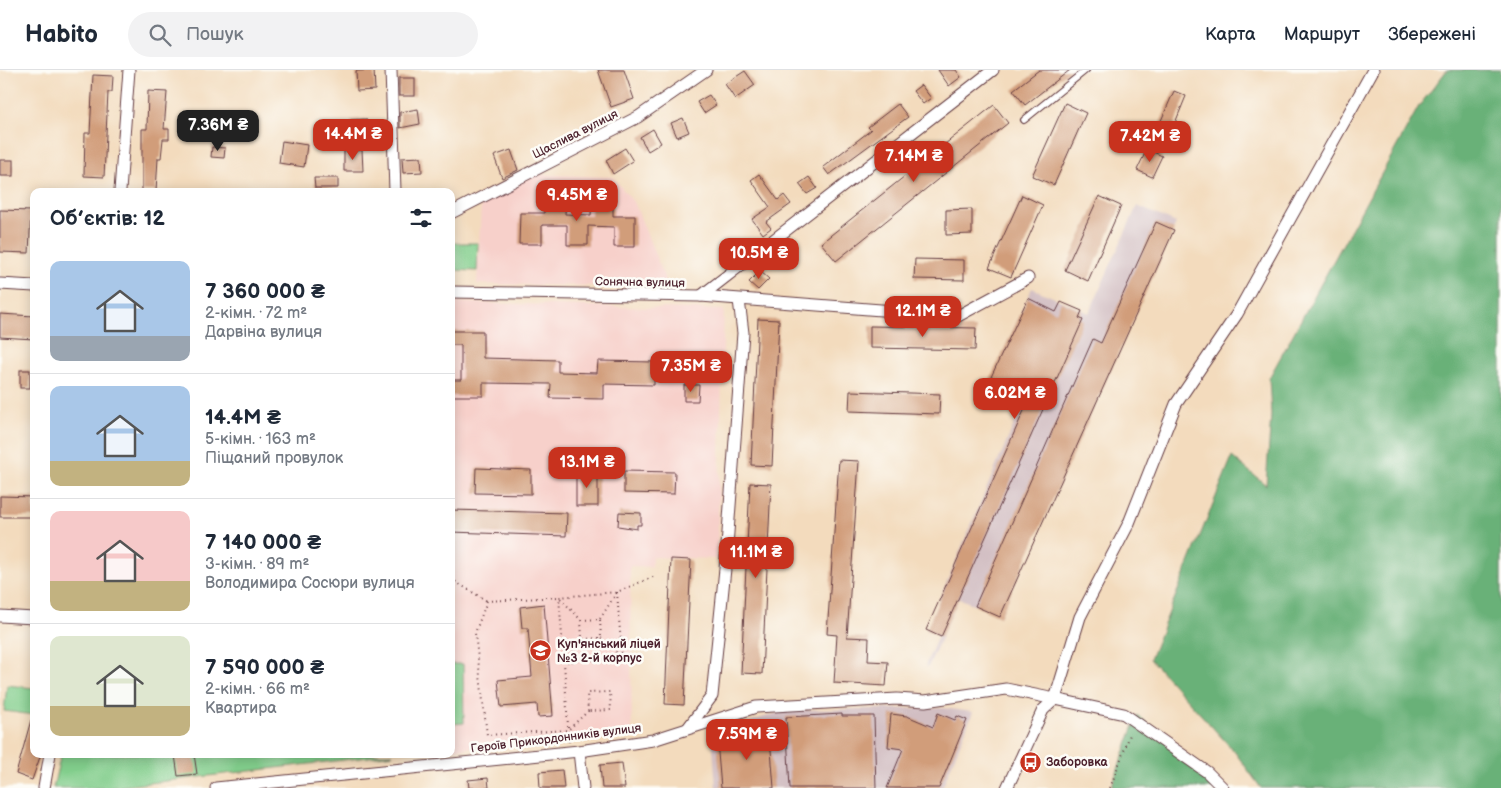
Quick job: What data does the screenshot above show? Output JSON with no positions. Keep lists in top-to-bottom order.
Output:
{
  "streets": {
    "street": ["Щаслива вулиця", "Сонячна вулиця", "Героїв Прикордонників вулиця"]
  },
  "places": {
    "school or university": ["Куп'янський ліцей №3 2-й корпус"],
    "bus stop": ["Заборовка"]
  },
  "page": {
    "header": "Habito",
    "search": "Пошук",
    "nav": ["Карта", "Маршрут", "Збережені"],
    "price": [
      "7.36M ₴",
      "14.4M ₴",
      "7.42M ₴",
      "7.14M ₴",
      "9.45M ₴",
      "10.5M ₴",
      "12.1M ₴",
      "7.35M ₴",
      "6.02M ₴",
      "13.1M ₴",
      "11.1M ₴",
      "7.59M ₴"
    ],
    "heading": "Об’єктів: 12",
    "list": [
      {
        "name": "7 360 000 ₴",
        "note": "2-кімн. · 72 m² · Дарвіна вулиця"
      },
      {
        "name": "14.4M ₴",
        "note": "5-кімн. · 163 m² · Піщаний провулок"
      },
      {
        "name": "7 140 000 ₴",
        "note": "3-кімн. · 89 m² · Володимира Сосюри вулиця"
      },
      {
        "name": "7 590 000 ₴",
        "note": "2-кімн. · 66 m² · Квартира"
      }
    ]
  }
}
